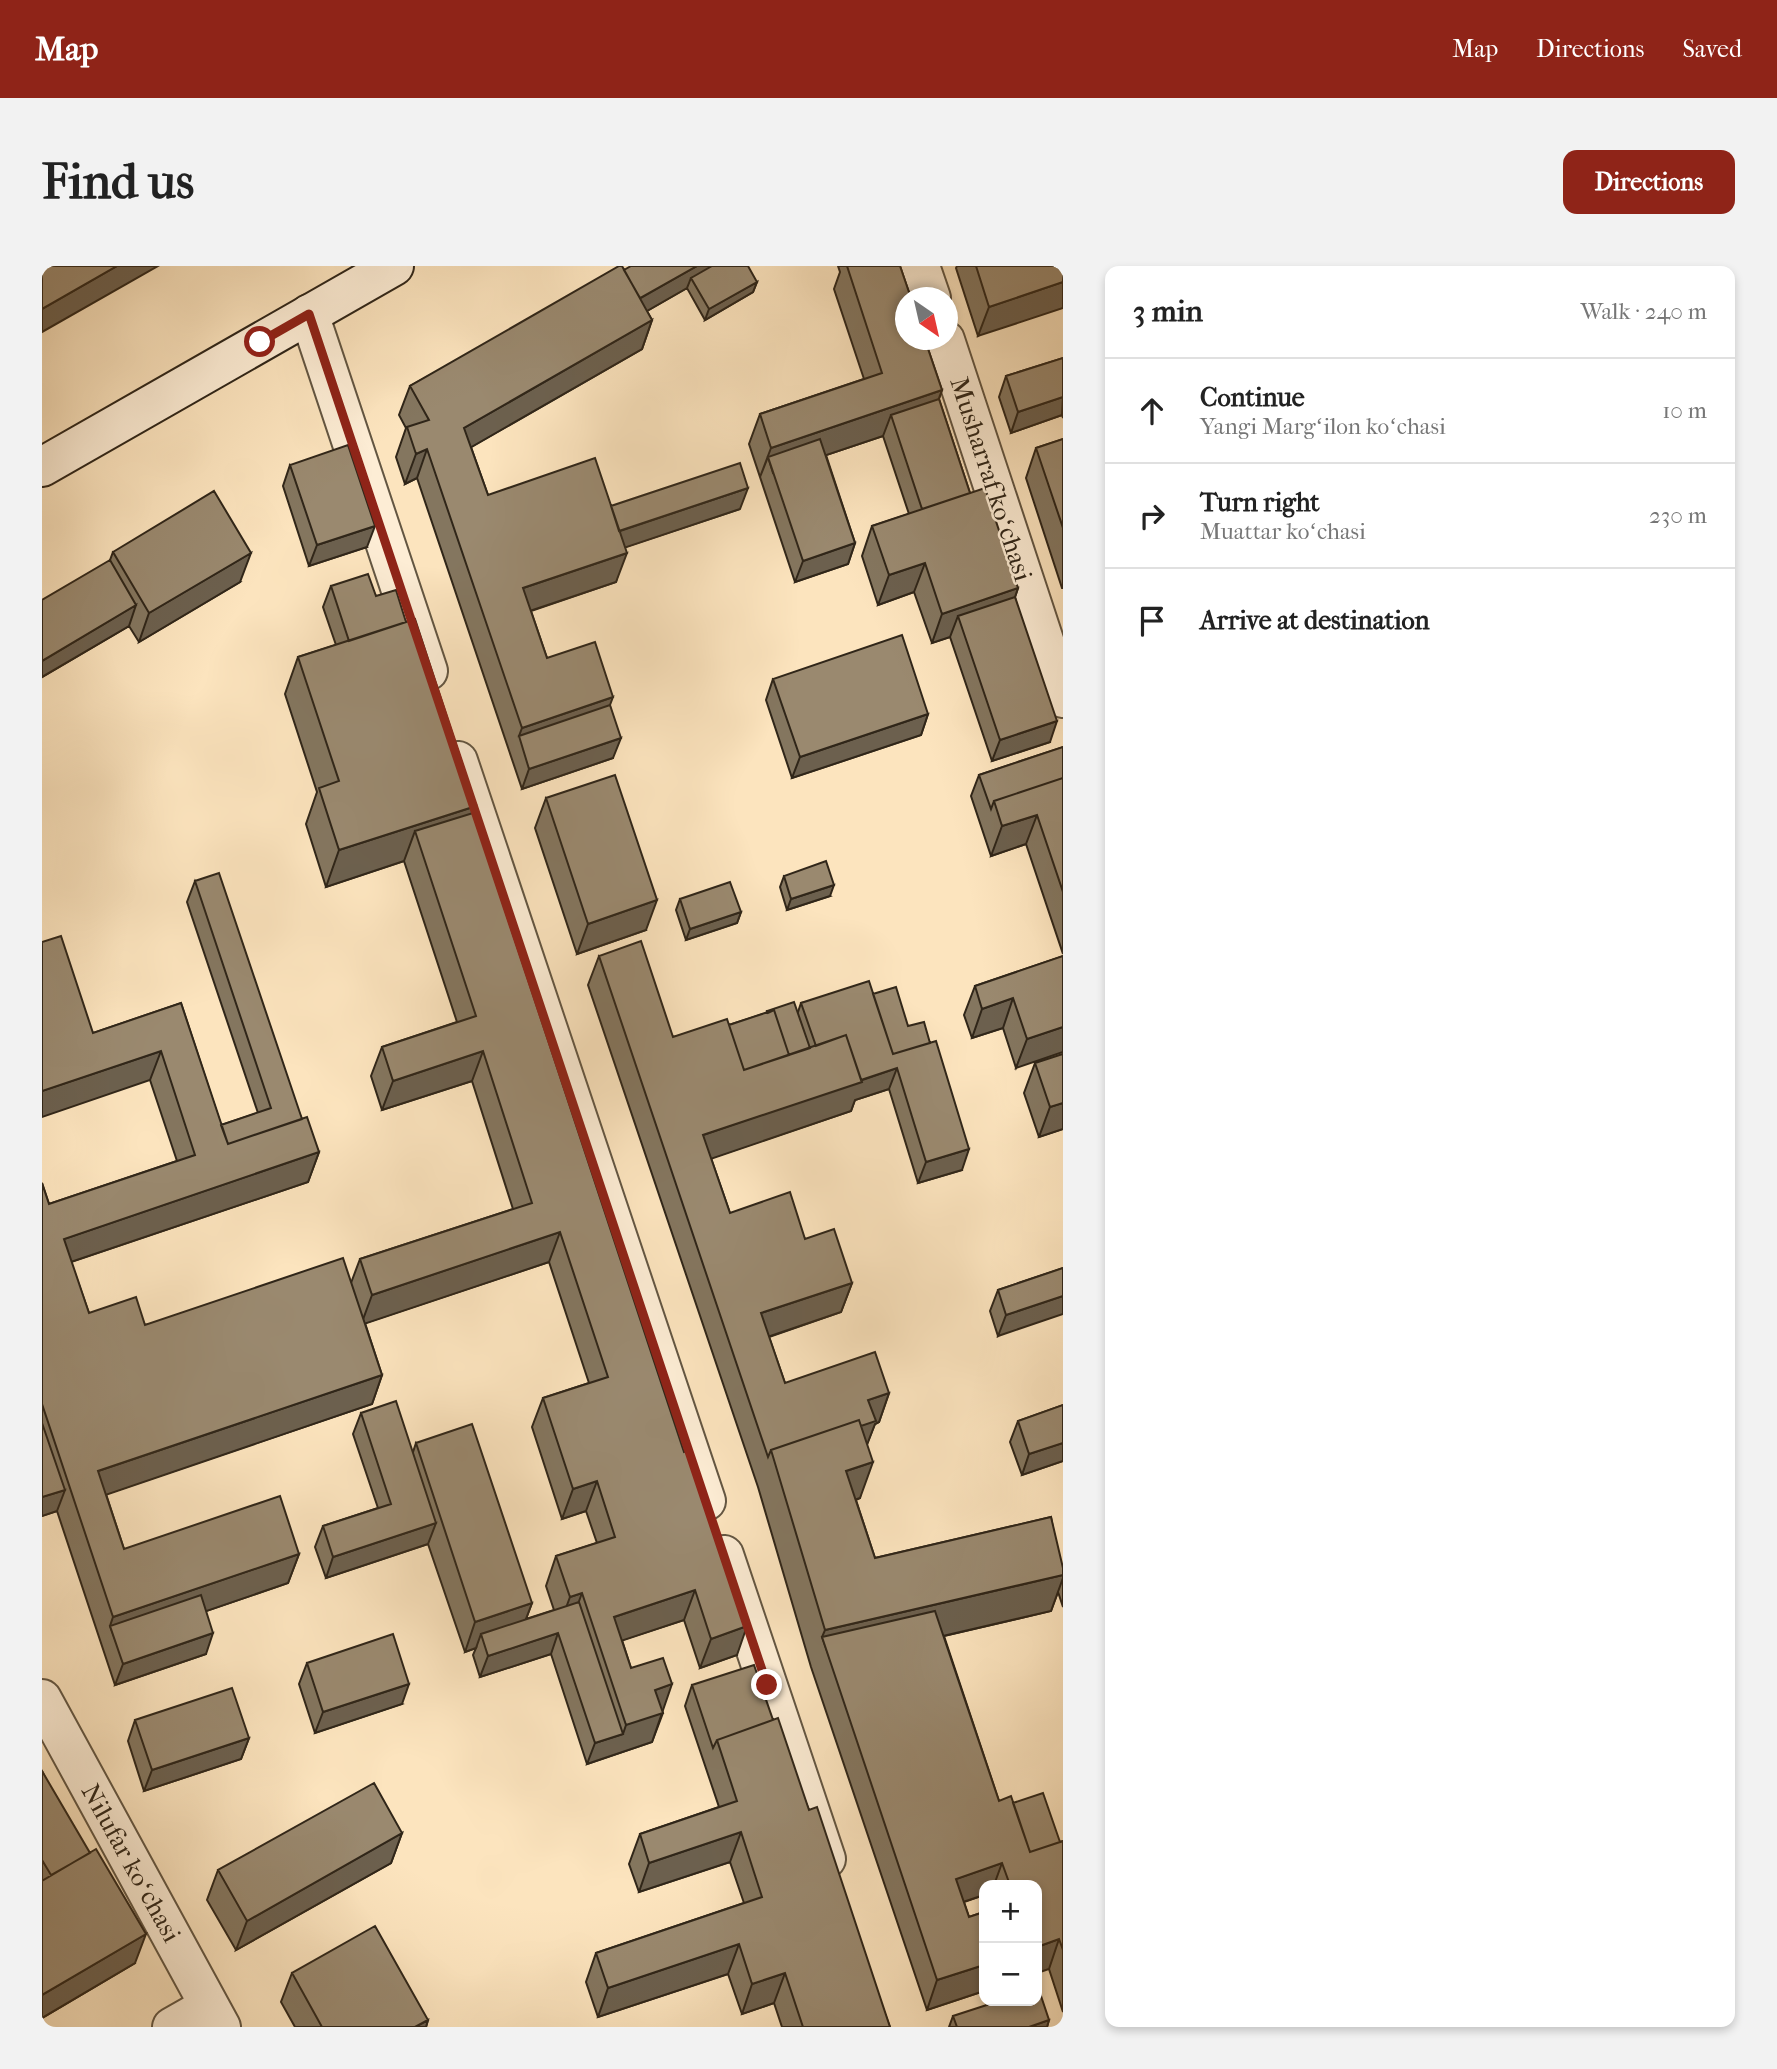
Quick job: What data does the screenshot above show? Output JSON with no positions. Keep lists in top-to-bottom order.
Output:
{
  "streets": {
    "street": ["Musharraf koʻchasi", "Nilufar koʻchasi"]
  },
  "north": "bottom right",
  "page": {
    "header": "Map",
    "nav": ["Map", "Directions", "Saved"],
    "buttons": "Directions",
    "title": "Find us",
    "heading": ["3 min", "Walk · 240 m"],
    "list": [
      ["Continue", "Yangi Margʻilon koʻchasi", "10 m"],
      ["Turn right", "Muattar koʻchasi", "230 m"],
      "Arrive at destination"
    ],
    "map_buttons": ["+", "−"]
  }
}
